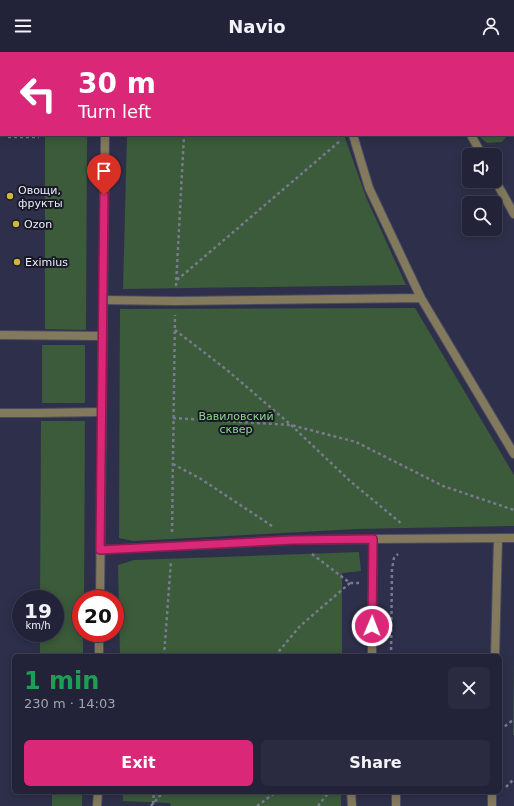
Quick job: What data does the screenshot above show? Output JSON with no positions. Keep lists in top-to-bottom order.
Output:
{
  "parks": ["Вавиловский сквер"],
  "places": ["Овощи, фрукты", "Ozon", "Eximius"],
  "page": {
    "header": "Navio",
    "turn": ["30 m", "Turn left"],
    "speed": "19 km/h",
    "limit": "20",
    "heading": ["1 min", "230 m · 14:03"],
    "buttons": ["Exit", "Share"]
  }
}
